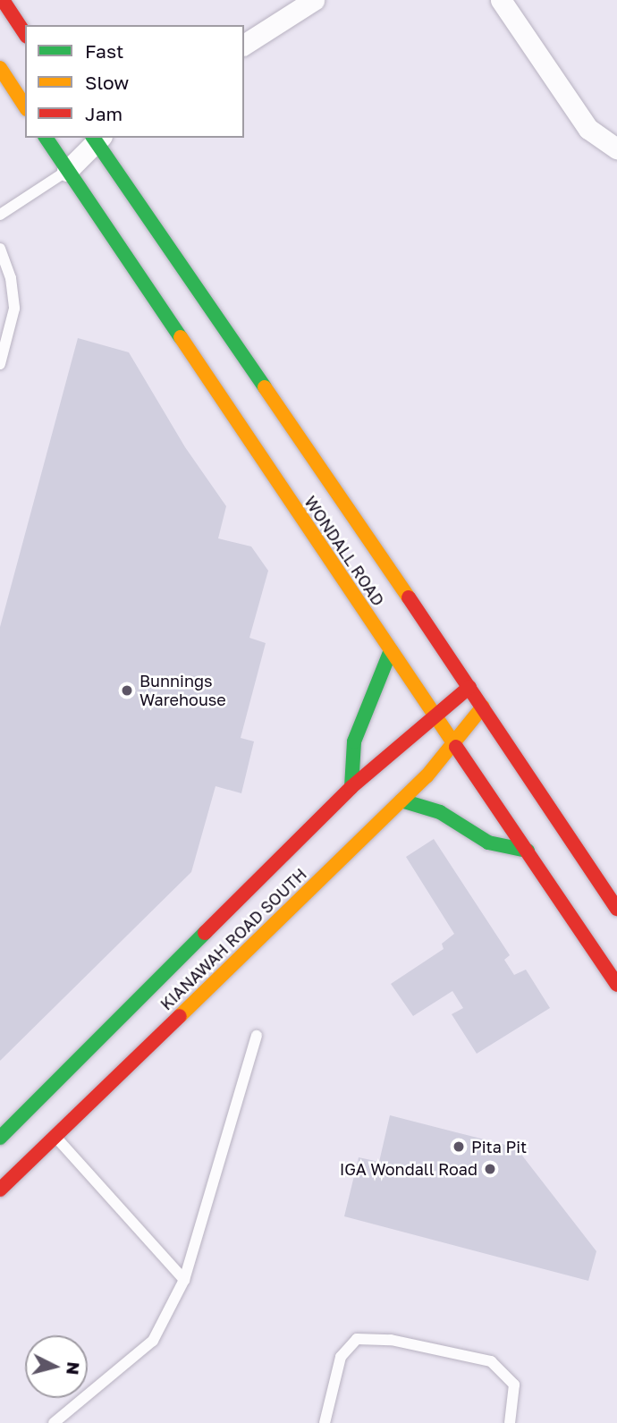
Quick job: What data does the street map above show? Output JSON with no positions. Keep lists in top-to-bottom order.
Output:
{
  "streets": {
    "main road": ["WONDALL ROAD", "KIANAWAH ROAD SOUTH"]
  },
  "crossings": [
    ["WONDALL ROAD", "KIANAWAH ROAD SOUTH"]
  ],
  "places": ["Bunnings Warehouse", "Pita Pit", "IGA Wondall Road"],
  "legend": ["Fast", "Slow", "Jam"],
  "north": "right"
}
